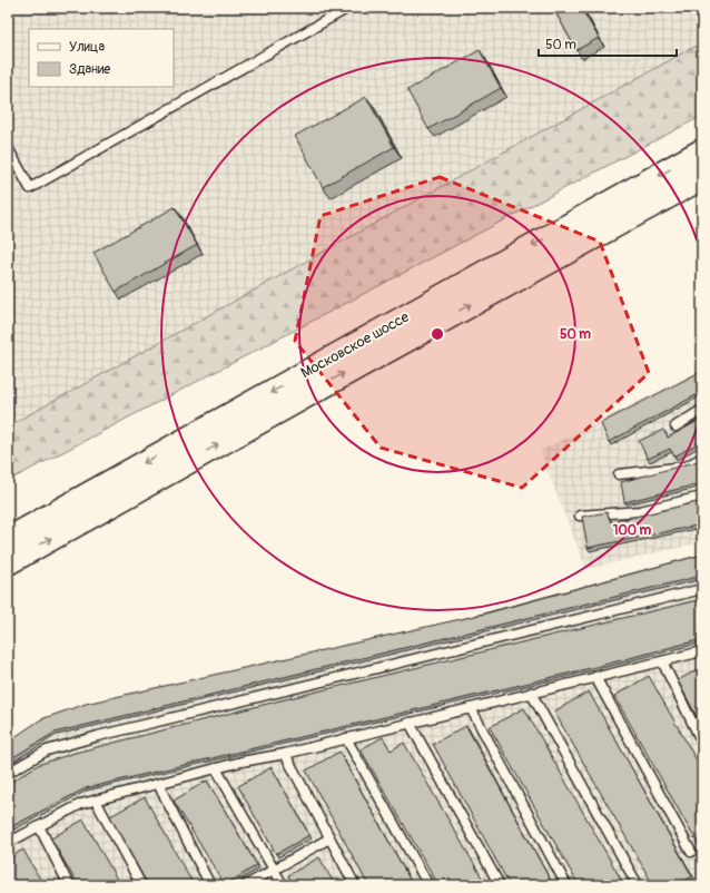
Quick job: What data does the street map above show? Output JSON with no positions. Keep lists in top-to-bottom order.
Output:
{
  "streets": {
    "main road": ["Московское шоссе"]
  },
  "legend": ["Улица", "Здание"],
  "scale_bar": "50 m",
  "rings": ["50 m", "100 m"]
}
